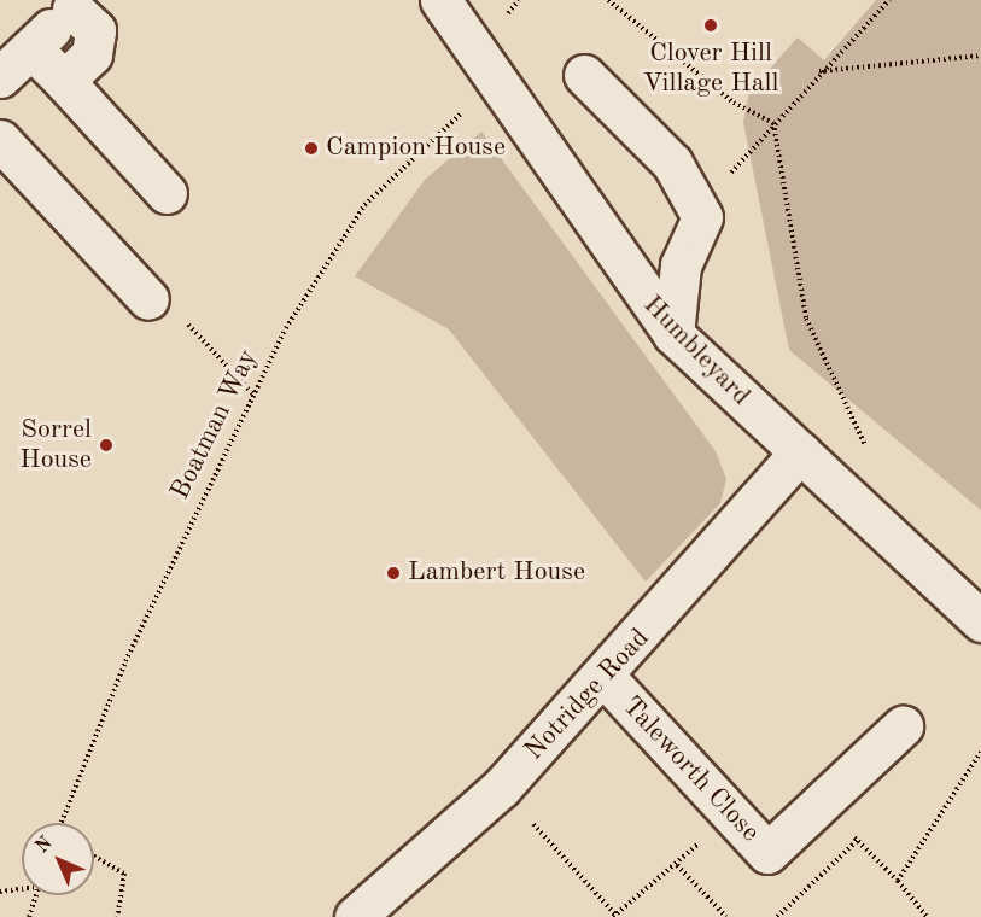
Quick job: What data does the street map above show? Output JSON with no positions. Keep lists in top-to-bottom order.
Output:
{
  "streets": {
    "street": ["Humbleyard", "Notridge Road", "Taleworth Close"],
    "path": ["Boatman Way"]
  },
  "crossings": [
    ["Humbleyard", "Boatman Way"],
    ["Humbleyard", "Notridge Road"],
    ["Notridge Road", "Taleworth Close"]
  ],
  "places": [
    "Clover Hill Village Hall",
    "Campion House",
    "Sorrel House",
    "Lambert House"
  ],
  "north": "top left"
}
